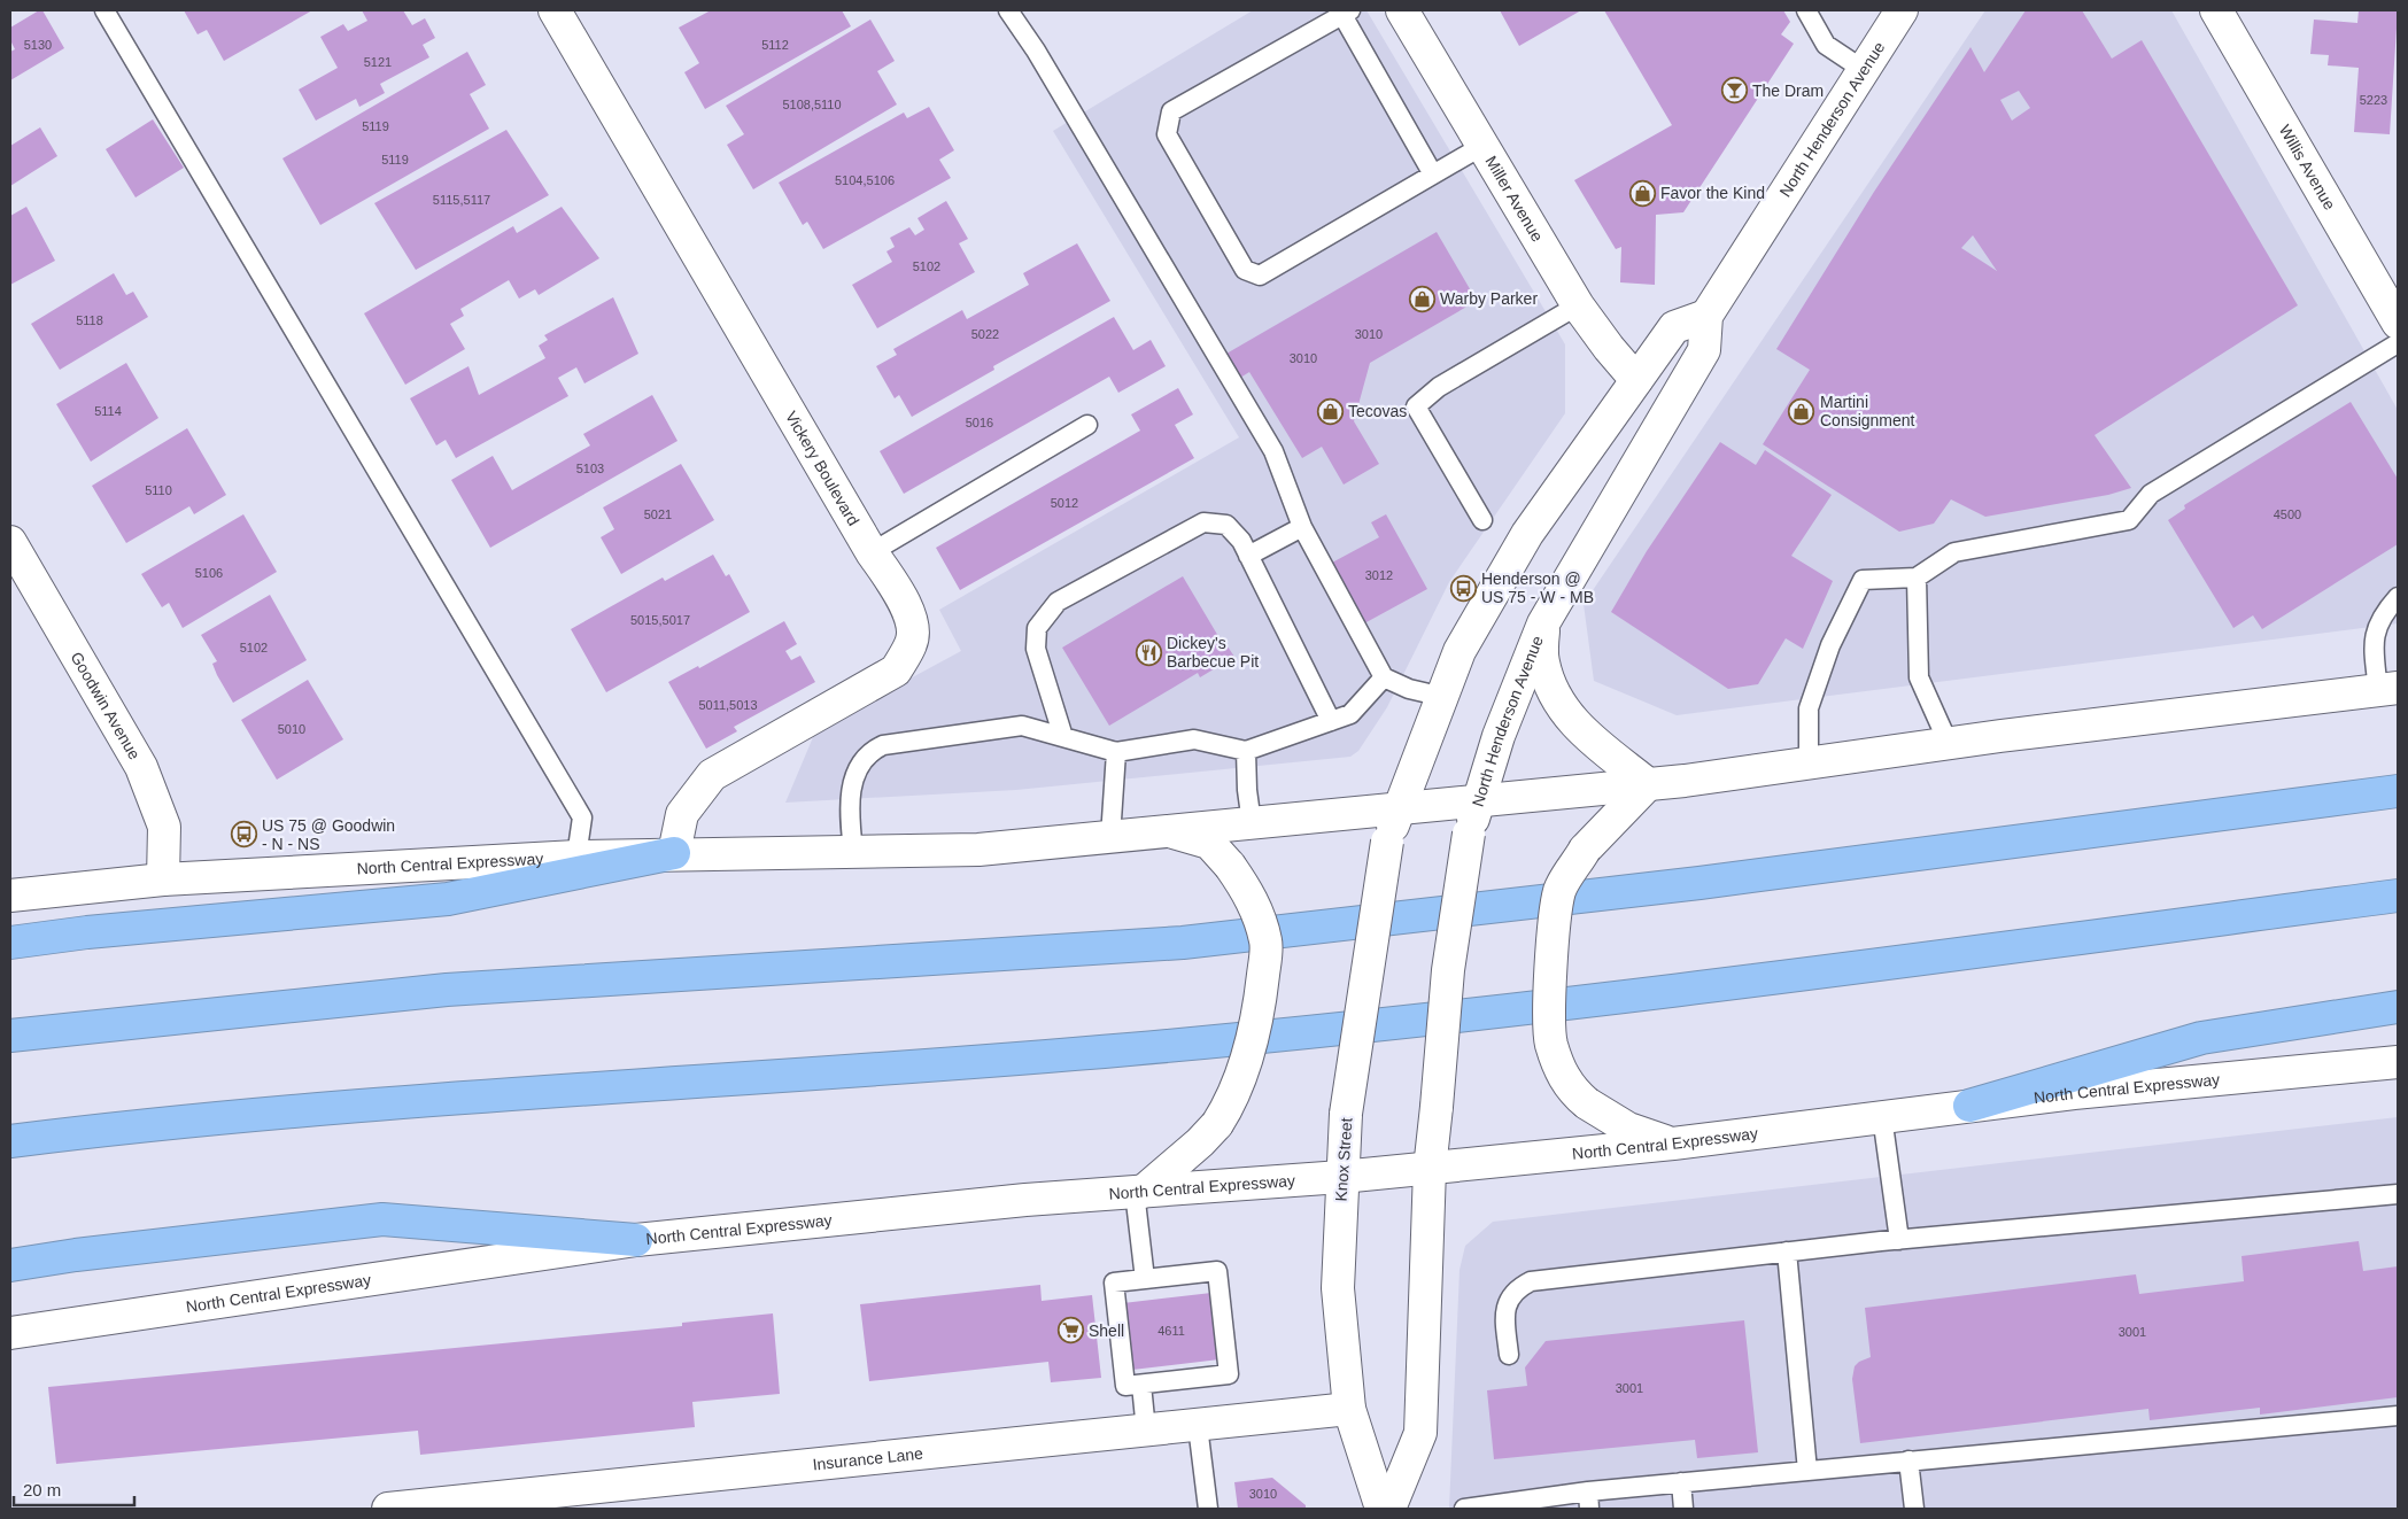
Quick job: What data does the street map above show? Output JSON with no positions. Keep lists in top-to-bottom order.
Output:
{
  "streets": {
    "street": [
      "North Henderson Avenue",
      "Willis Avenue",
      "Miller Avenue",
      "Vickery Boulevard",
      "Goodwin Avenue",
      "North Central Expressway",
      "Knox Street",
      "Insurance Lane"
    ]
  },
  "crossings": [
    ["North Henderson Avenue", "North Central Expressway"],
    ["Vickery Boulevard", "North Central Expressway"],
    ["Goodwin Avenue", "North Central Expressway"],
    ["North Central Expressway", "Knox Street"],
    ["Knox Street", "Insurance Lane"]
  ],
  "places": {
    "bar": ["The Dram"],
    "shop": [
      "Favor the Kind",
      "Warby Parker",
      "Tecovas",
      "Martini Consignment"
    ],
    "bus stop": ["Henderson @ US 75 - W - MB", "US 75 @ Goodwin - N - NS"],
    "restaurant": ["Dickey's Barbecue Pit"],
    "supermarket": ["Shell"]
  },
  "house_numbers": [
    "5130",
    "5112",
    "5121",
    "5223",
    "5108,5110",
    "5119",
    "5119",
    "5104,5106",
    "5115,5117",
    "5102",
    "5118",
    "5022",
    "3010",
    "3010",
    "5114",
    "5016",
    "5103",
    "5110",
    "5012",
    "5021",
    "4500",
    "5106",
    "3012",
    "5015,5017",
    "5102",
    "5011,5013",
    "5010",
    "4611",
    "3001",
    "3001",
    "3010"
  ],
  "scale_bar": "20 m"
}
